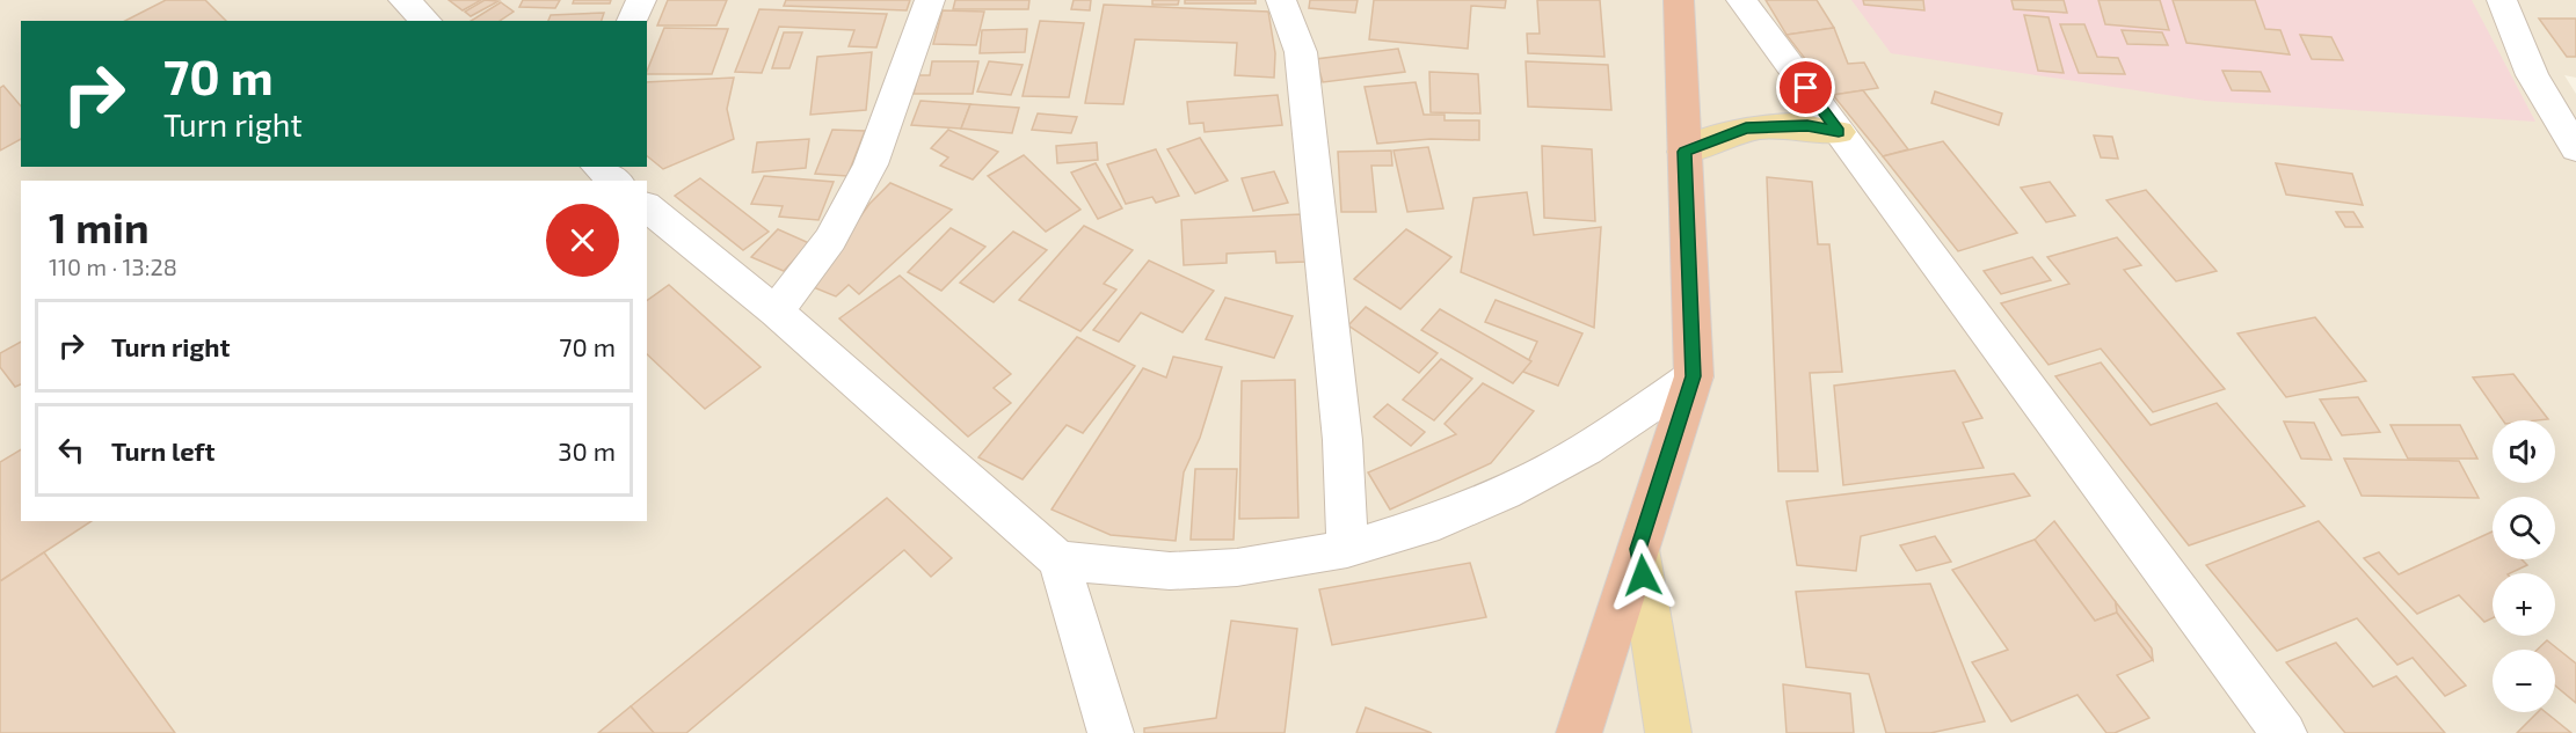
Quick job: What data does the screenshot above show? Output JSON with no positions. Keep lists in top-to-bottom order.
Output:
{
  "page": {
    "turn": ["70 m", "Turn right"],
    "heading": ["1 min", "110 m · 13:28"],
    "list": [
      {
        "name": "Turn right",
        "value": "70 m"
      },
      {
        "name": "Turn left",
        "value": "30 m"
      }
    ],
    "map_buttons": ["+", "−"]
  }
}
